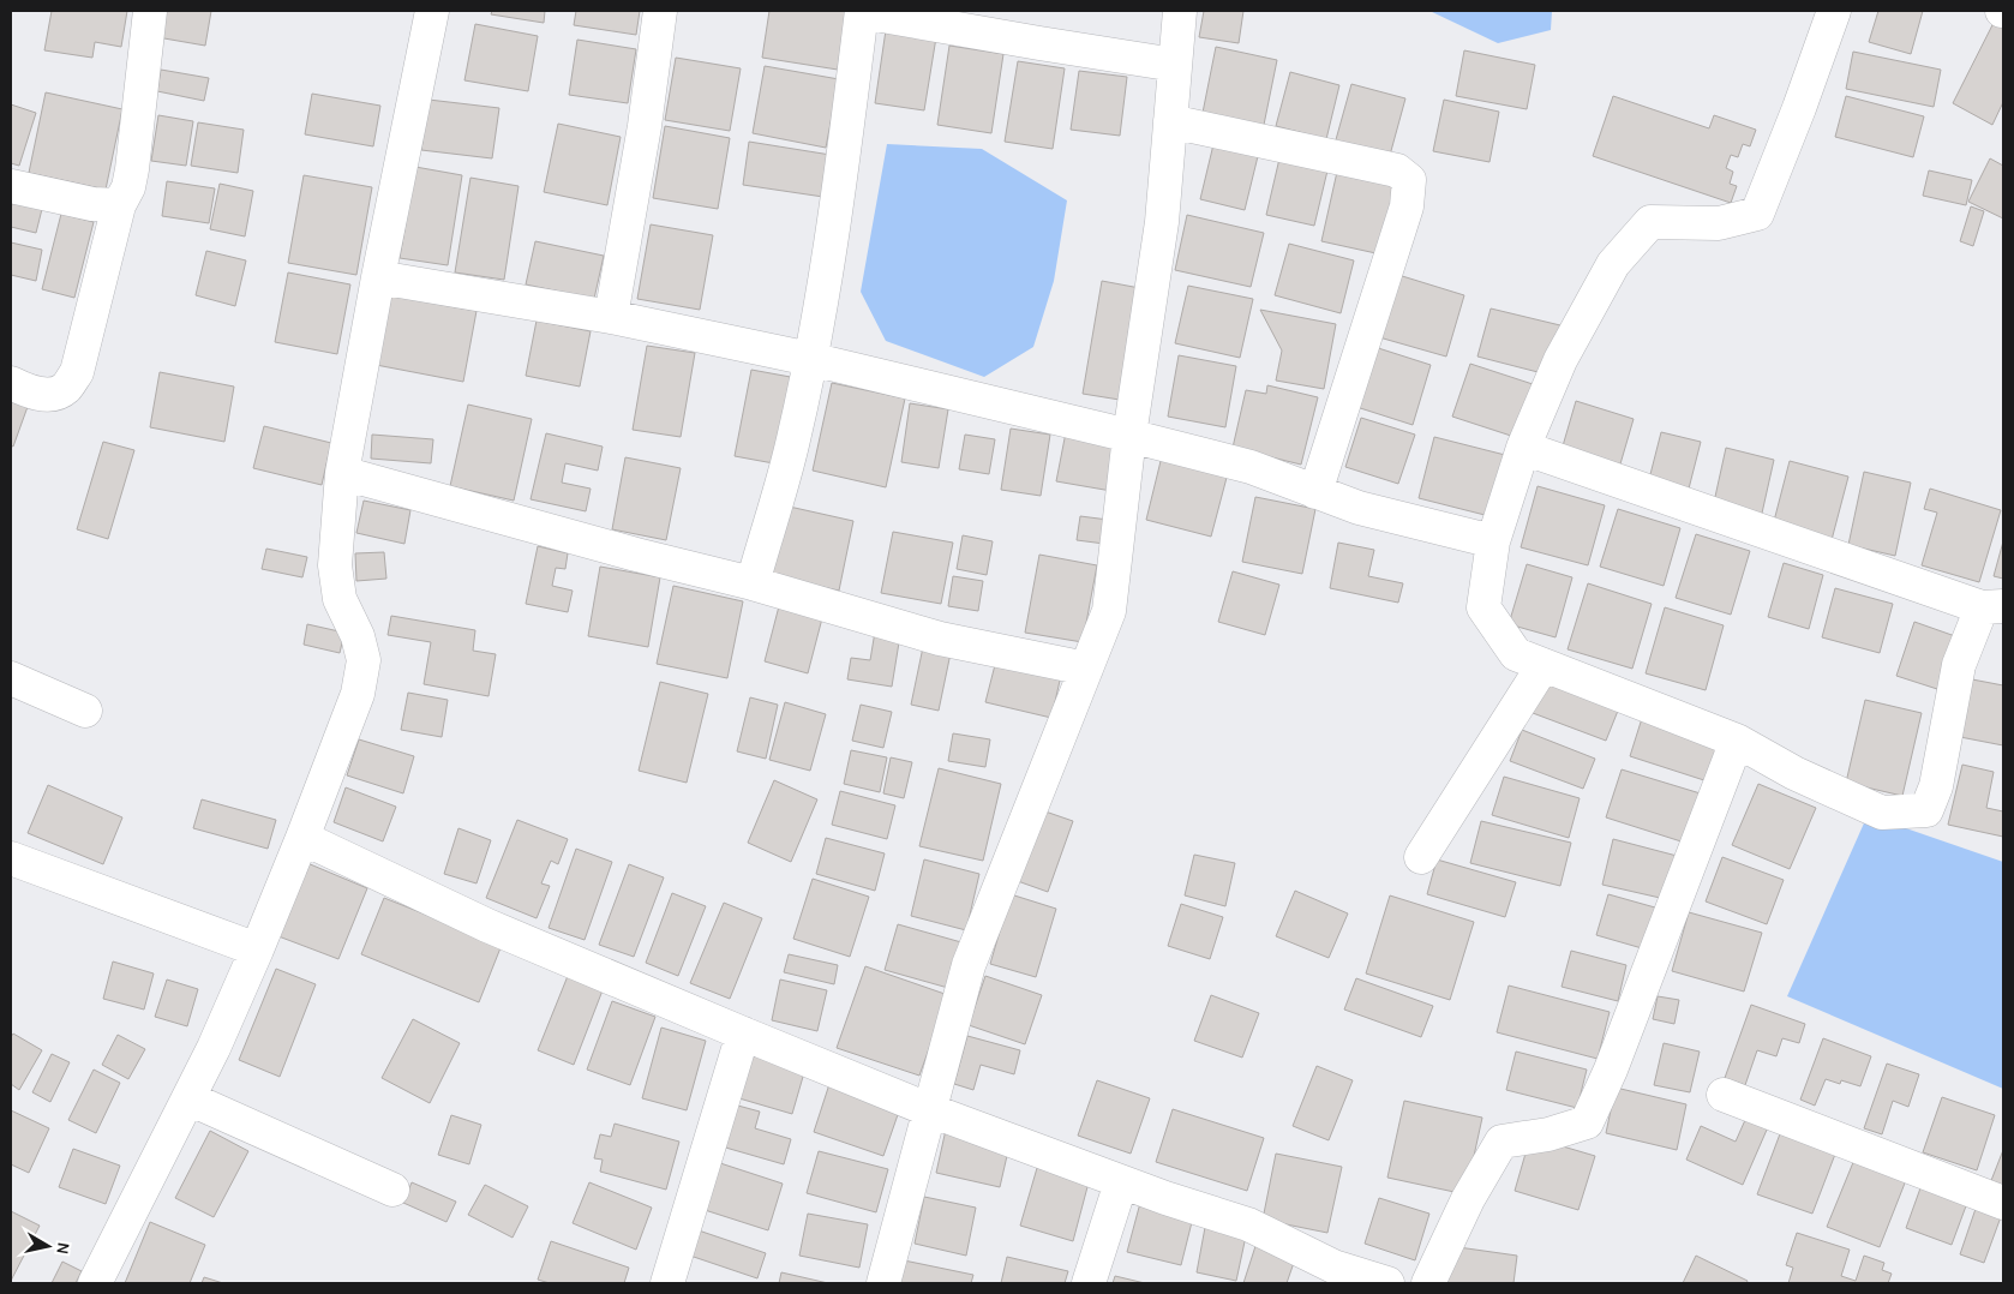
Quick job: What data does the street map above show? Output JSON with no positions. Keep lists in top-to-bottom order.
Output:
{
  "north": "right"
}
